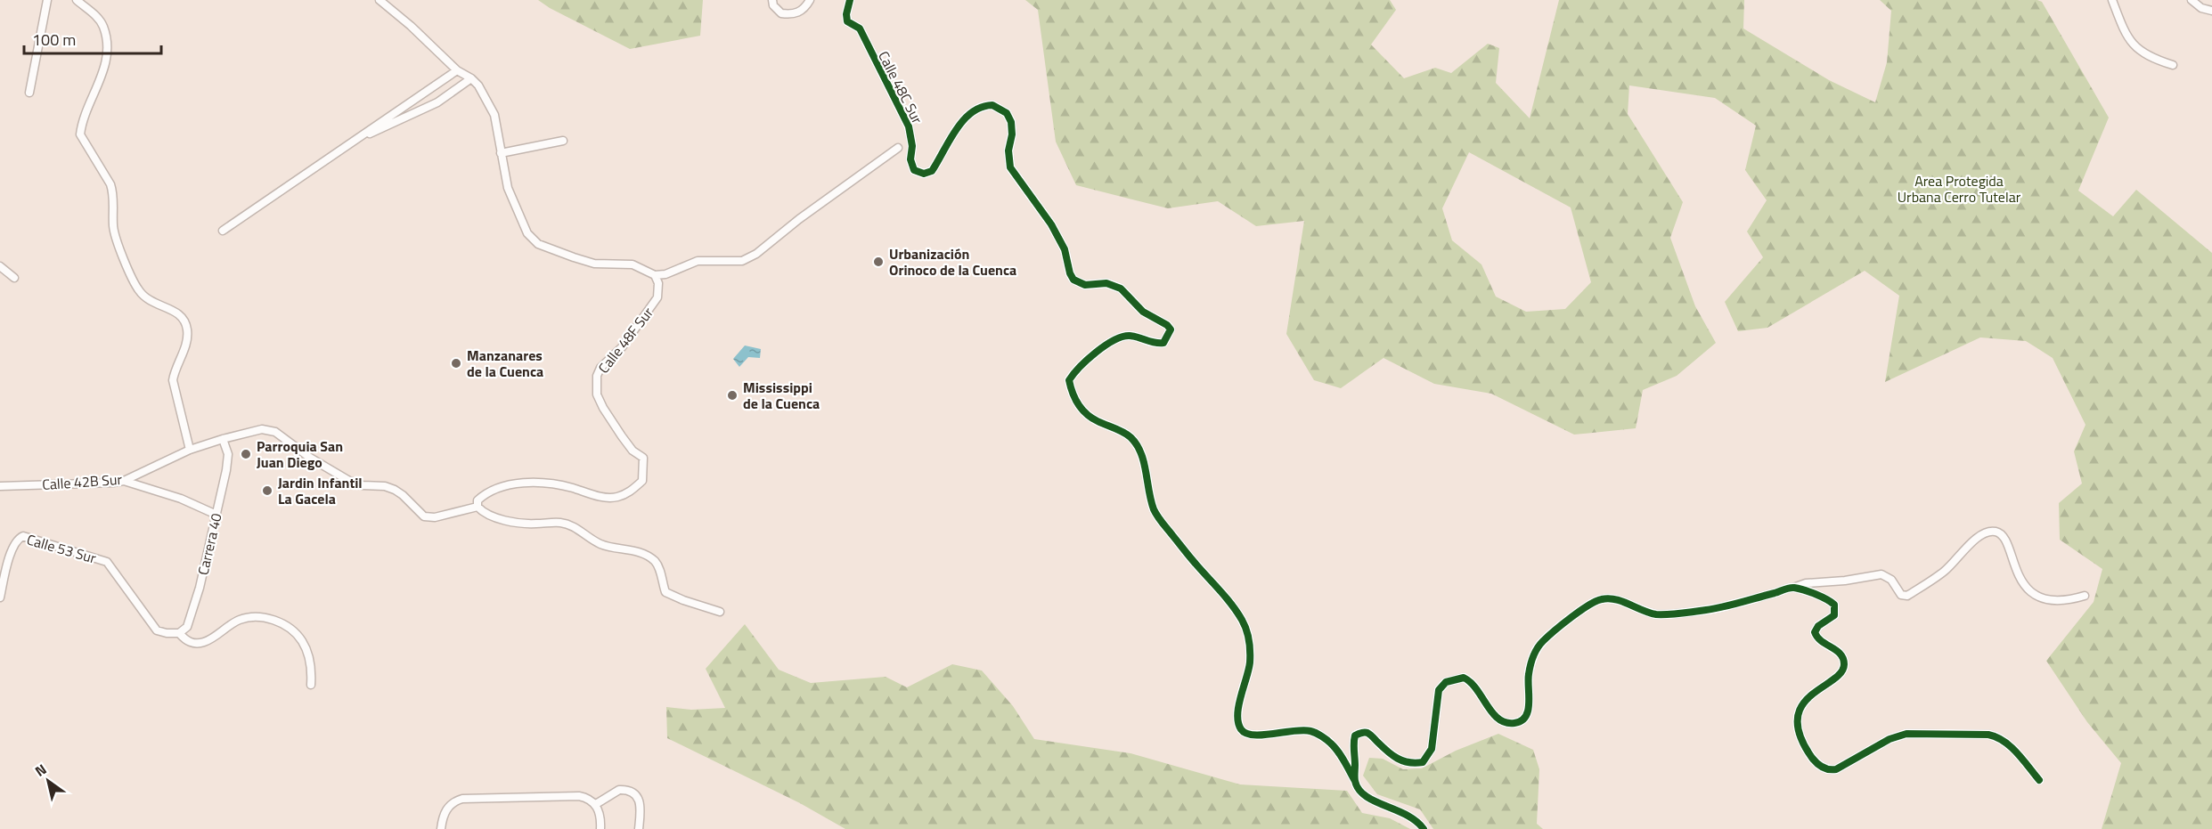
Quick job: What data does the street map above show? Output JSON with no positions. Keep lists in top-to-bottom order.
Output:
{
  "streets": {
    "street": [
      "Calle 48C Sur",
      "Calle 48F Sur",
      "Calle 42B Sur",
      "Carrera 40",
      "Calle 53 Sur"
    ]
  },
  "crossings": [
    ["Calle 48F Sur", "Calle 42B Sur"],
    ["Calle 42B Sur", "Carrera 40"],
    ["Carrera 40", "Calle 53 Sur"]
  ],
  "parks": ["Area Protegida Urbana Cerro Tutelar"],
  "places": [
    "Urbanización Orinoco de la Cuenca",
    "Manzanares de la Cuenca",
    "Mississippi de la Cuenca",
    "Parroquia San Juan Diego",
    "Jardin Infantil La Gacela"
  ],
  "scale_bar": "100 m",
  "north": "top left"
}
